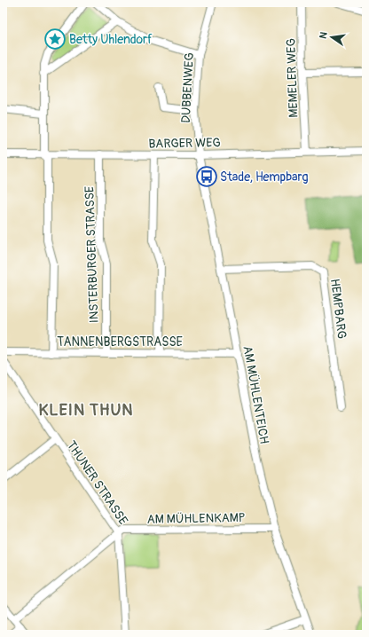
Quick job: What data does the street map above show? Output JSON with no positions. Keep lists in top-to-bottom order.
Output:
{
  "streets": {
    "street": [
      "MEMELER WEG",
      "DUBBENWEG",
      "BARGER WEG",
      "INSTERBURGER STRASSE",
      "HEMPBARG",
      "TANNENBERGSTRASSE",
      "AM MÜHLENTEICH",
      "THUNER STRASSE",
      "AM MÜHLENKAMP"
    ]
  },
  "crossings": [
    ["MEMELER WEG", "BARGER WEG"],
    ["DUBBENWEG", "BARGER WEG"],
    ["DUBBENWEG", "AM MÜHLENTEICH"],
    ["BARGER WEG", "INSTERBURGER STRASSE"],
    ["BARGER WEG", "AM MÜHLENTEICH"],
    ["INSTERBURGER STRASSE", "TANNENBERGSTRASSE"],
    ["HEMPBARG", "AM MÜHLENTEICH"],
    ["TANNENBERGSTRASSE", "AM MÜHLENTEICH"],
    ["AM MÜHLENTEICH", "AM MÜHLENKAMP"],
    ["THUNER STRASSE", "AM MÜHLENKAMP"]
  ],
  "districts": ["KLEIN THUN"],
  "places": {
    "place": ["Betty Uhlendorf"],
    "bus stop": ["Stade, Hempbarg"]
  },
  "north": "left"
}
